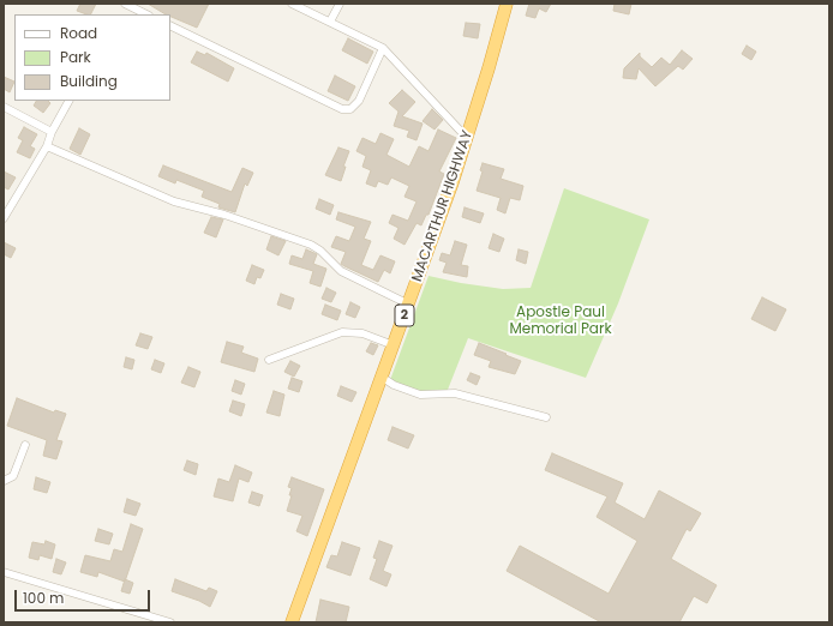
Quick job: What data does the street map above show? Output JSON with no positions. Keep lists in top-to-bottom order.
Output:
{
  "streets": {
    "highway": ["MACARTHUR HIGHWAY", "2"]
  },
  "parks": ["Apostle Paul Memorial Park"],
  "legend": ["Road", "Park", "Building"],
  "scale_bar": "100 m"
}
